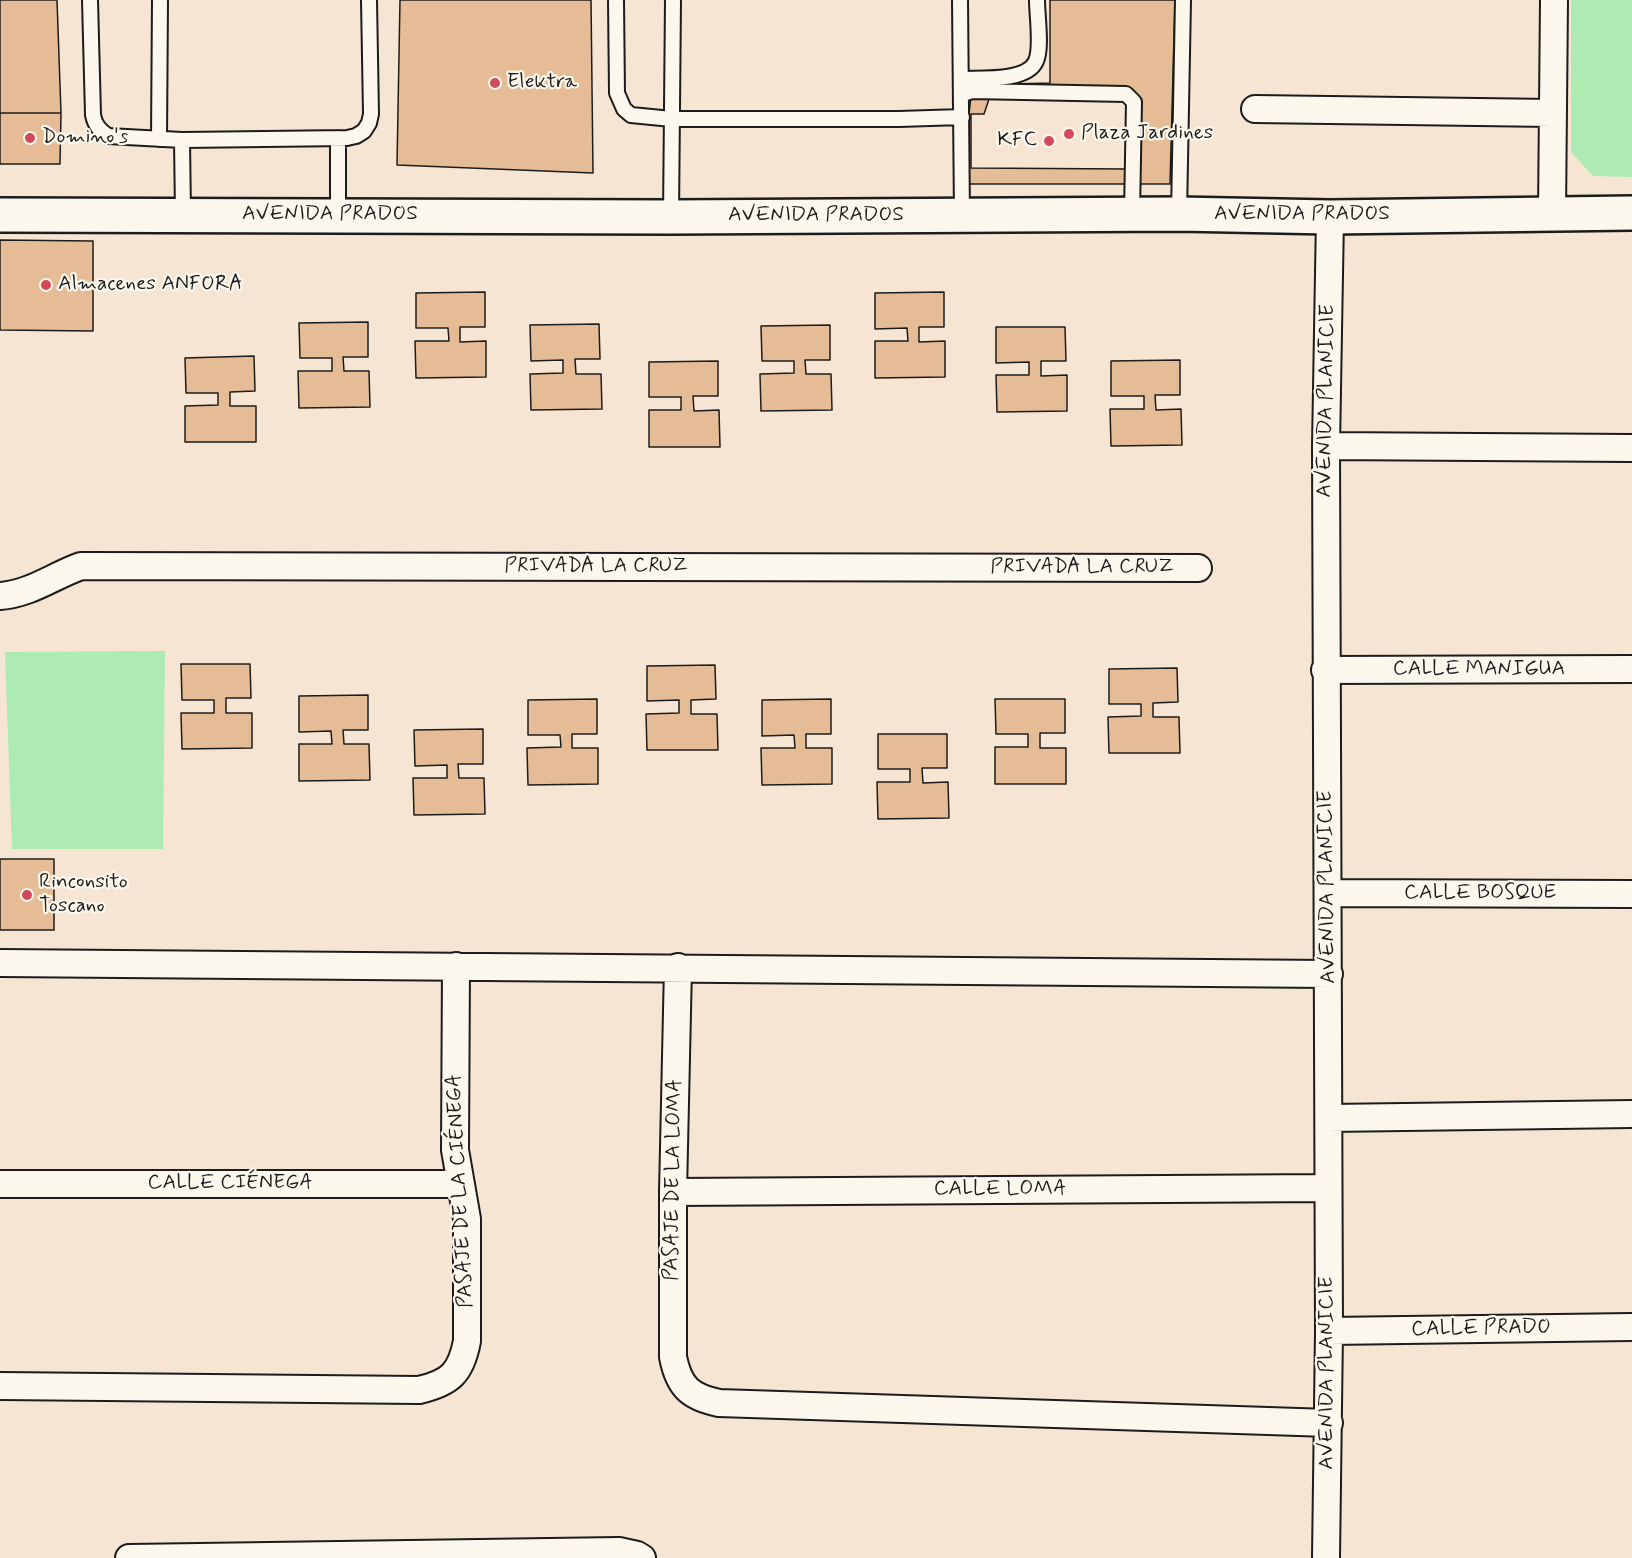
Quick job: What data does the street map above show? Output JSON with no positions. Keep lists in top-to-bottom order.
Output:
{
  "streets": {
    "main road": ["AVENIDA PRADOS"],
    "street": [
      "AVENIDA PLANICIE",
      "PRIVADA LA CRUZ",
      "CALLE MANIGUA",
      "CALLE BOSQUE",
      "PASAJE DE LA LOMA",
      "CALLE CIÉNEGA",
      "CALLE LOMA",
      "PASAJE DE LA CIÉNEGA",
      "CALLE PRADO"
    ]
  },
  "crossings": [
    ["AVENIDA PRADOS", "AVENIDA PLANICIE"],
    ["AVENIDA PLANICIE", "CALLE MANIGUA"],
    ["AVENIDA PLANICIE", "CALLE BOSQUE"],
    ["AVENIDA PLANICIE", "PASAJE DE LA LOMA"],
    ["AVENIDA PLANICIE", "CALLE LOMA"],
    ["AVENIDA PLANICIE", "CALLE PRADO"],
    ["PASAJE DE LA LOMA", "CALLE LOMA"],
    ["CALLE CIÉNEGA", "PASAJE DE LA CIÉNEGA"]
  ],
  "places": [
    "Elektra",
    "Plaza Jardines",
    "Domino's",
    "KFC",
    "Almacenes ANFORA",
    "Rinconsito Toscano"
  ]
}
